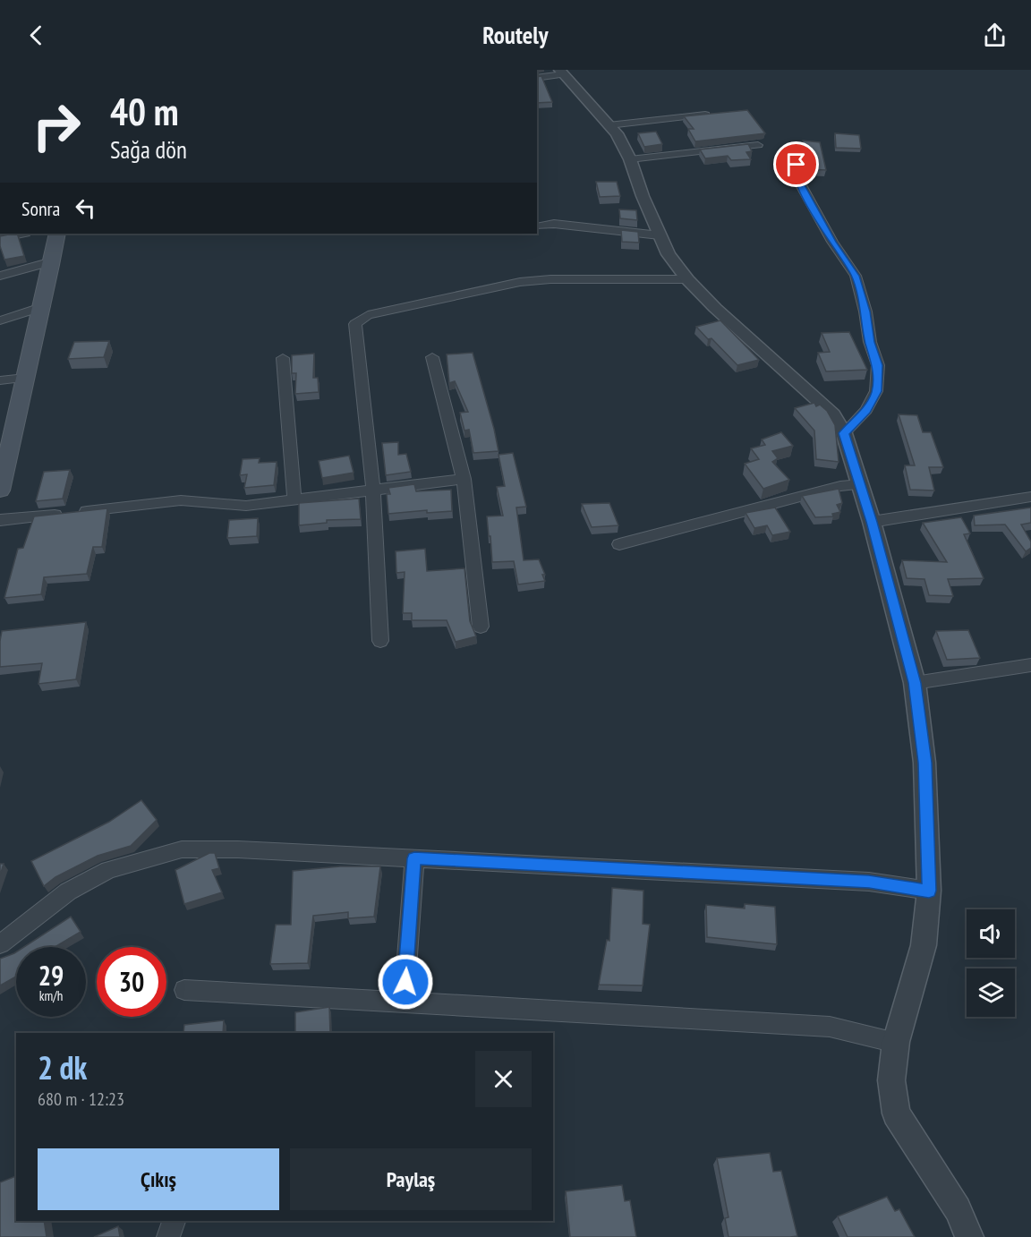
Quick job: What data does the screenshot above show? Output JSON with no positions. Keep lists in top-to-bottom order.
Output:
{
  "page": {
    "header": "Routely",
    "turn": ["40 m", "Sağa dön"],
    "then": "Sonra",
    "speed": "29 km/h",
    "limit": "30",
    "heading": ["2 dk", "680 m · 12:23"],
    "buttons": ["Çıkış", "Paylaş"]
  }
}
